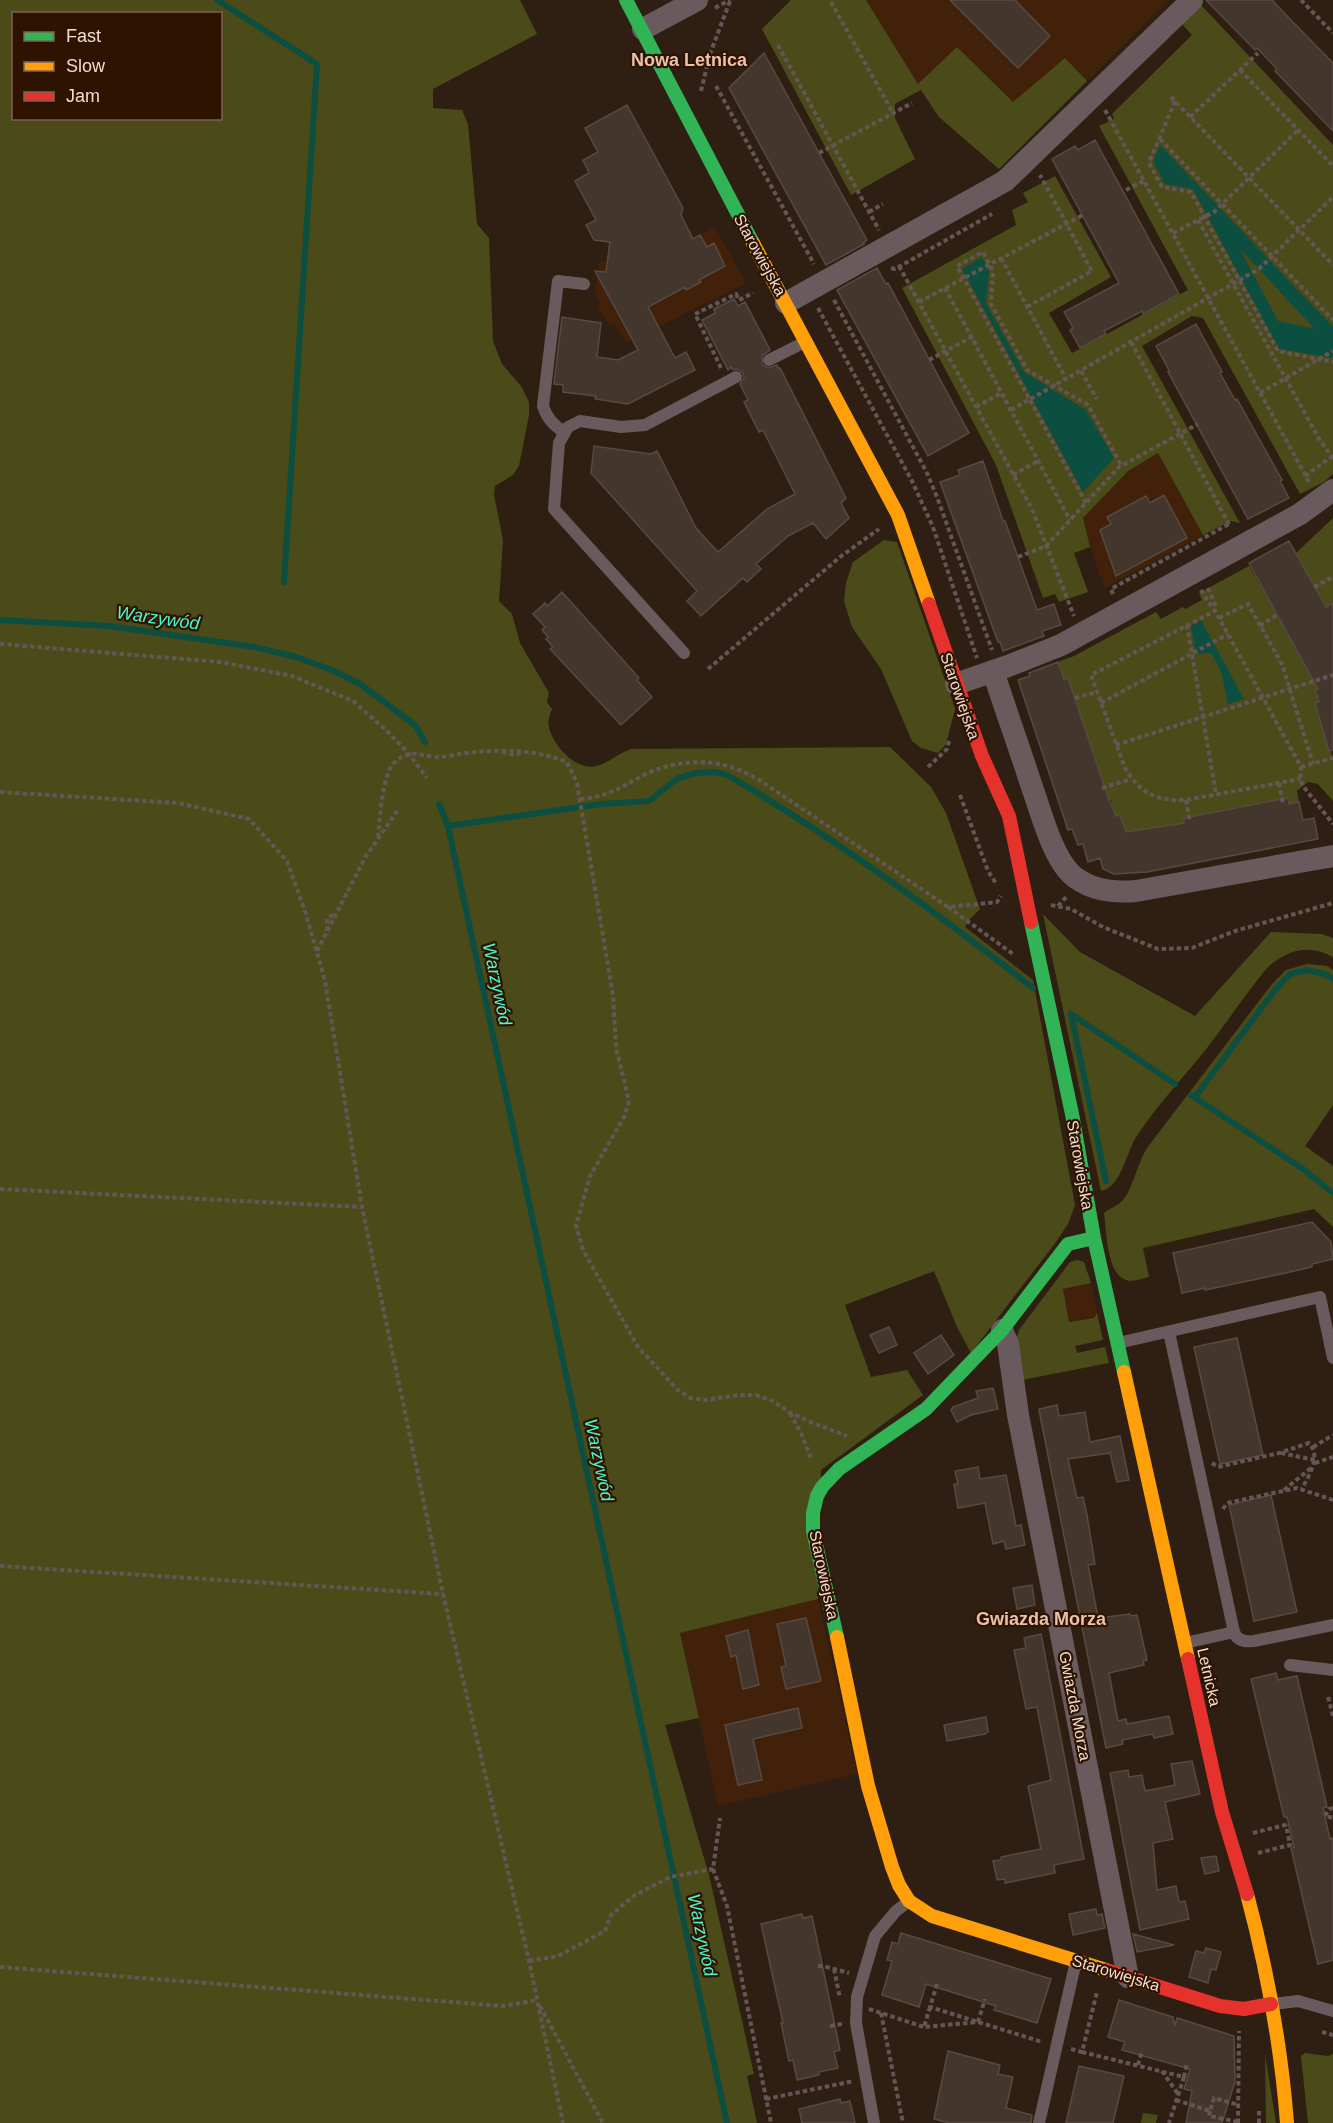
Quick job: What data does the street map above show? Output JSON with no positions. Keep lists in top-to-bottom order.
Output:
{
  "streets": {
    "street": ["Starowiejska", "Letnicka", "Gwiazda Morza"]
  },
  "crossings": [
    ["Starowiejska", "Letnicka"],
    ["Starowiejska", "Gwiazda Morza"]
  ],
  "districts": ["Nowa Letnica", "Gwiazda Morza"],
  "water": ["Warzywód"],
  "legend": ["Fast", "Slow", "Jam"]
}
